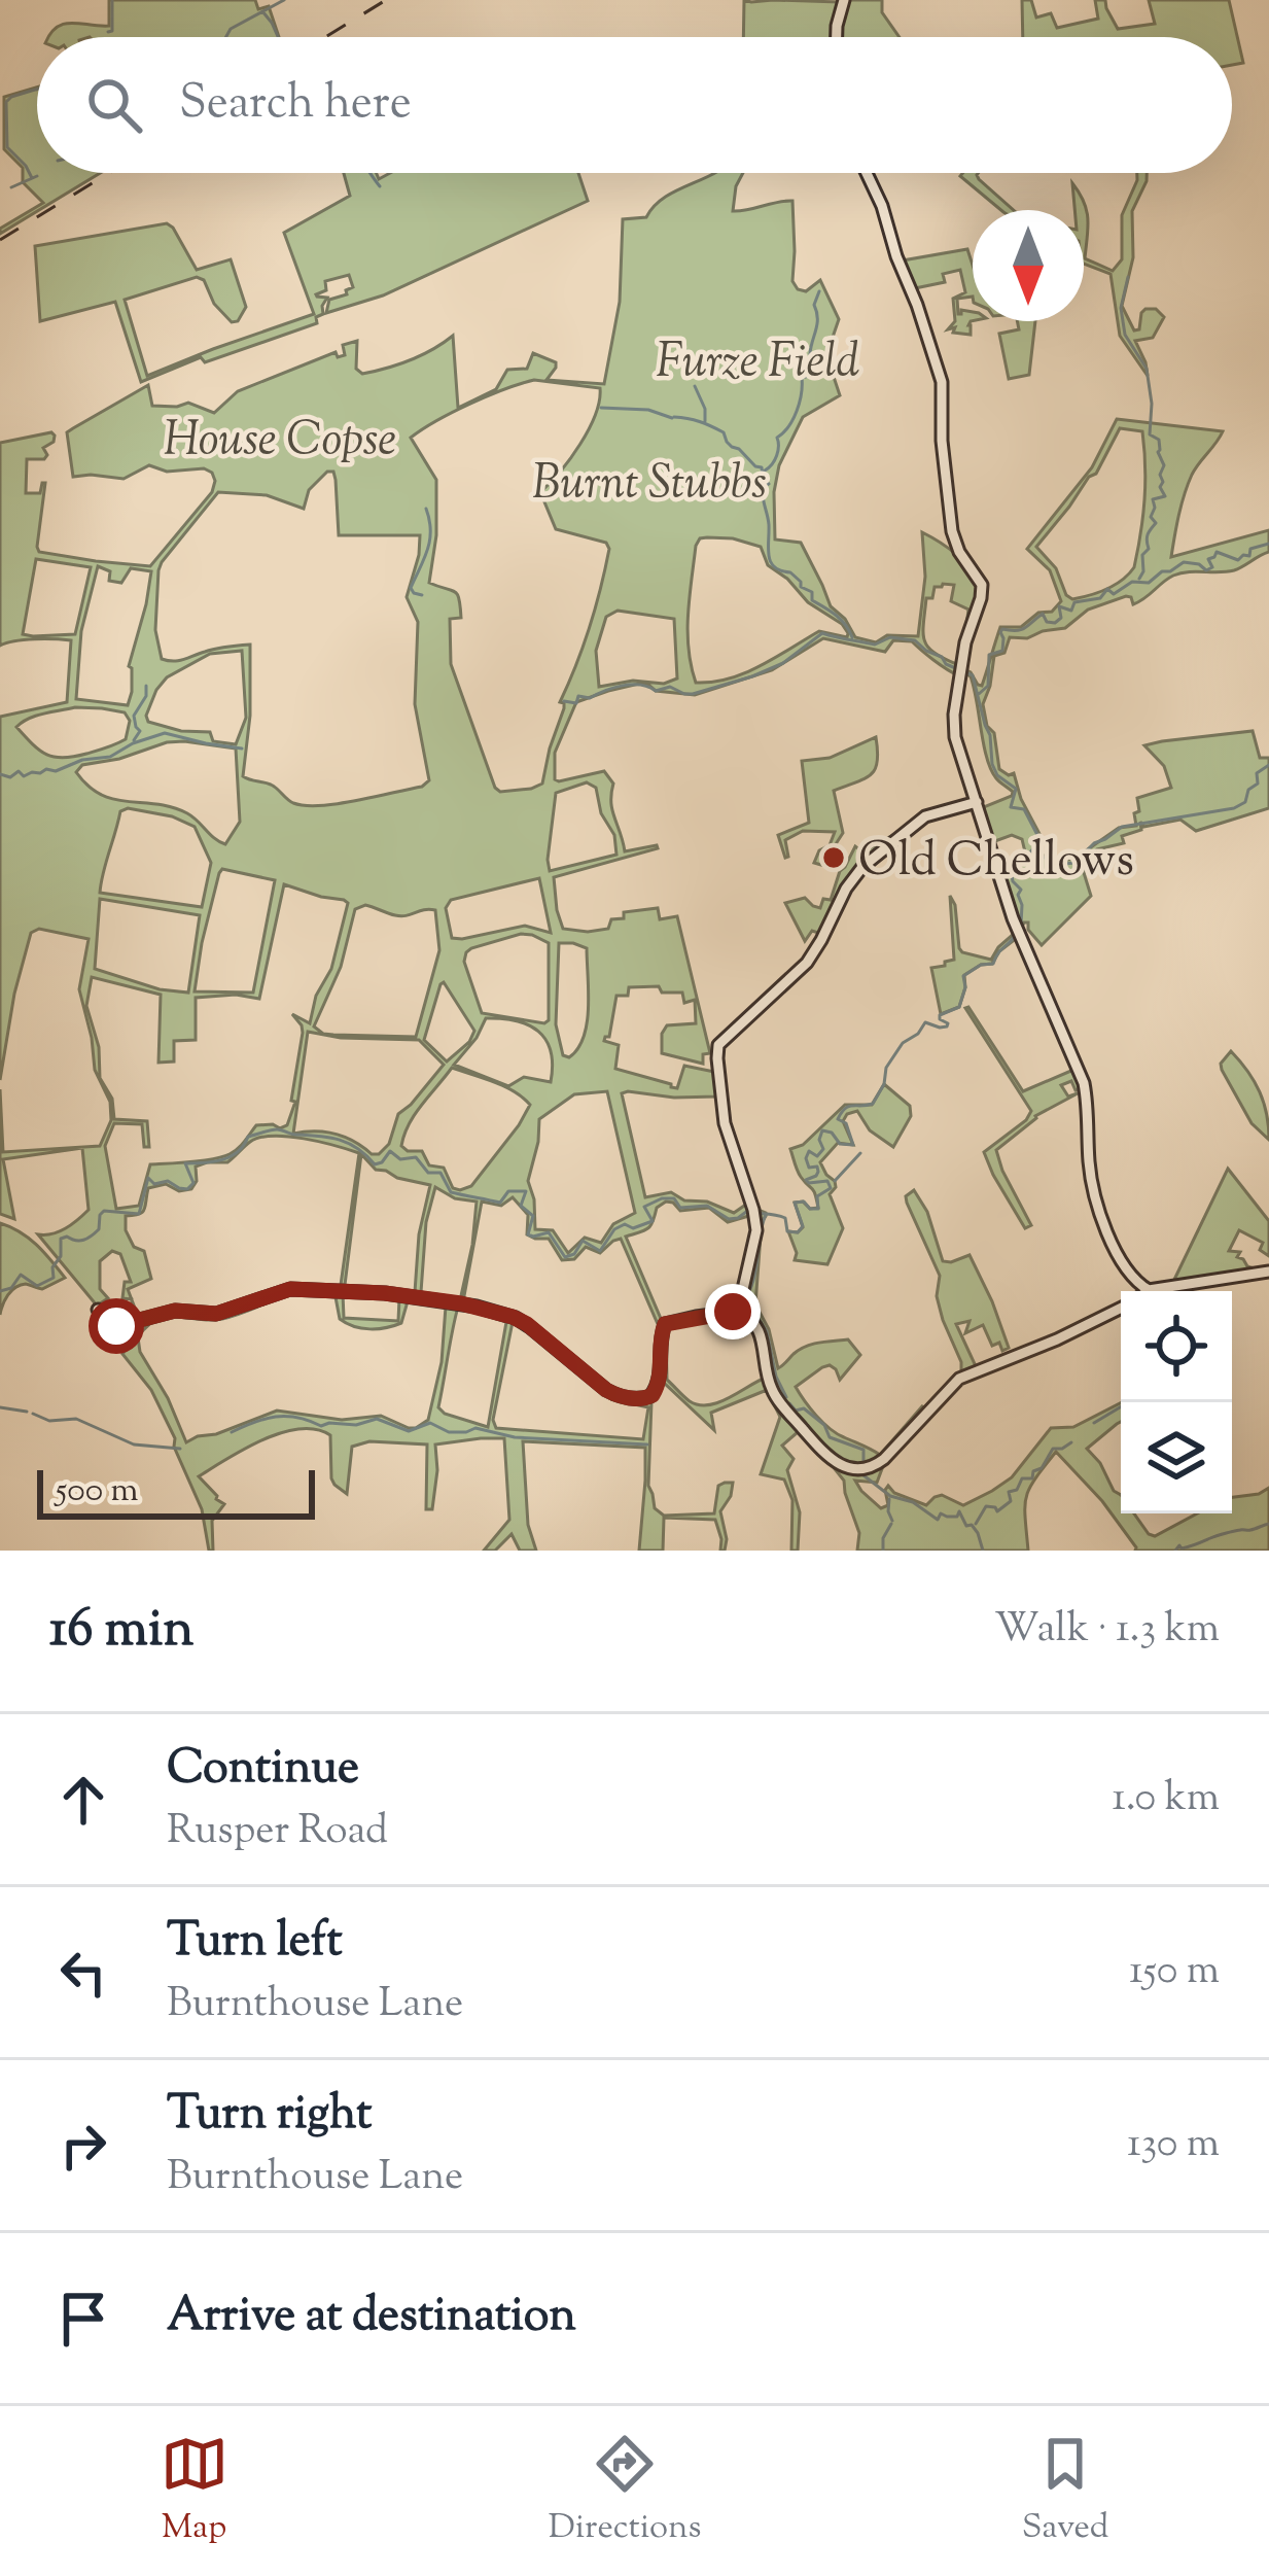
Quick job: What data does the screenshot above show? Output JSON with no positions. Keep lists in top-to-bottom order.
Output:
{
  "parks": ["Furze Field", "House Copse", "Burnt Stubbs"],
  "places": ["Old Chellows"],
  "scale_bar": "500 m",
  "north": "bottom",
  "page": {
    "search": "Search here",
    "scale": "500 m",
    "heading": ["16 min", "Walk · 1.3 km"],
    "list": [
      ["Continue", "Rusper Road", "1.0 km"],
      ["Turn left", "Burnthouse Lane", "150 m"],
      ["Turn right", "Burnthouse Lane", "130 m"],
      "Arrive at destination"
    ],
    "nav": ["Map", "Directions", "Saved"]
  }
}
